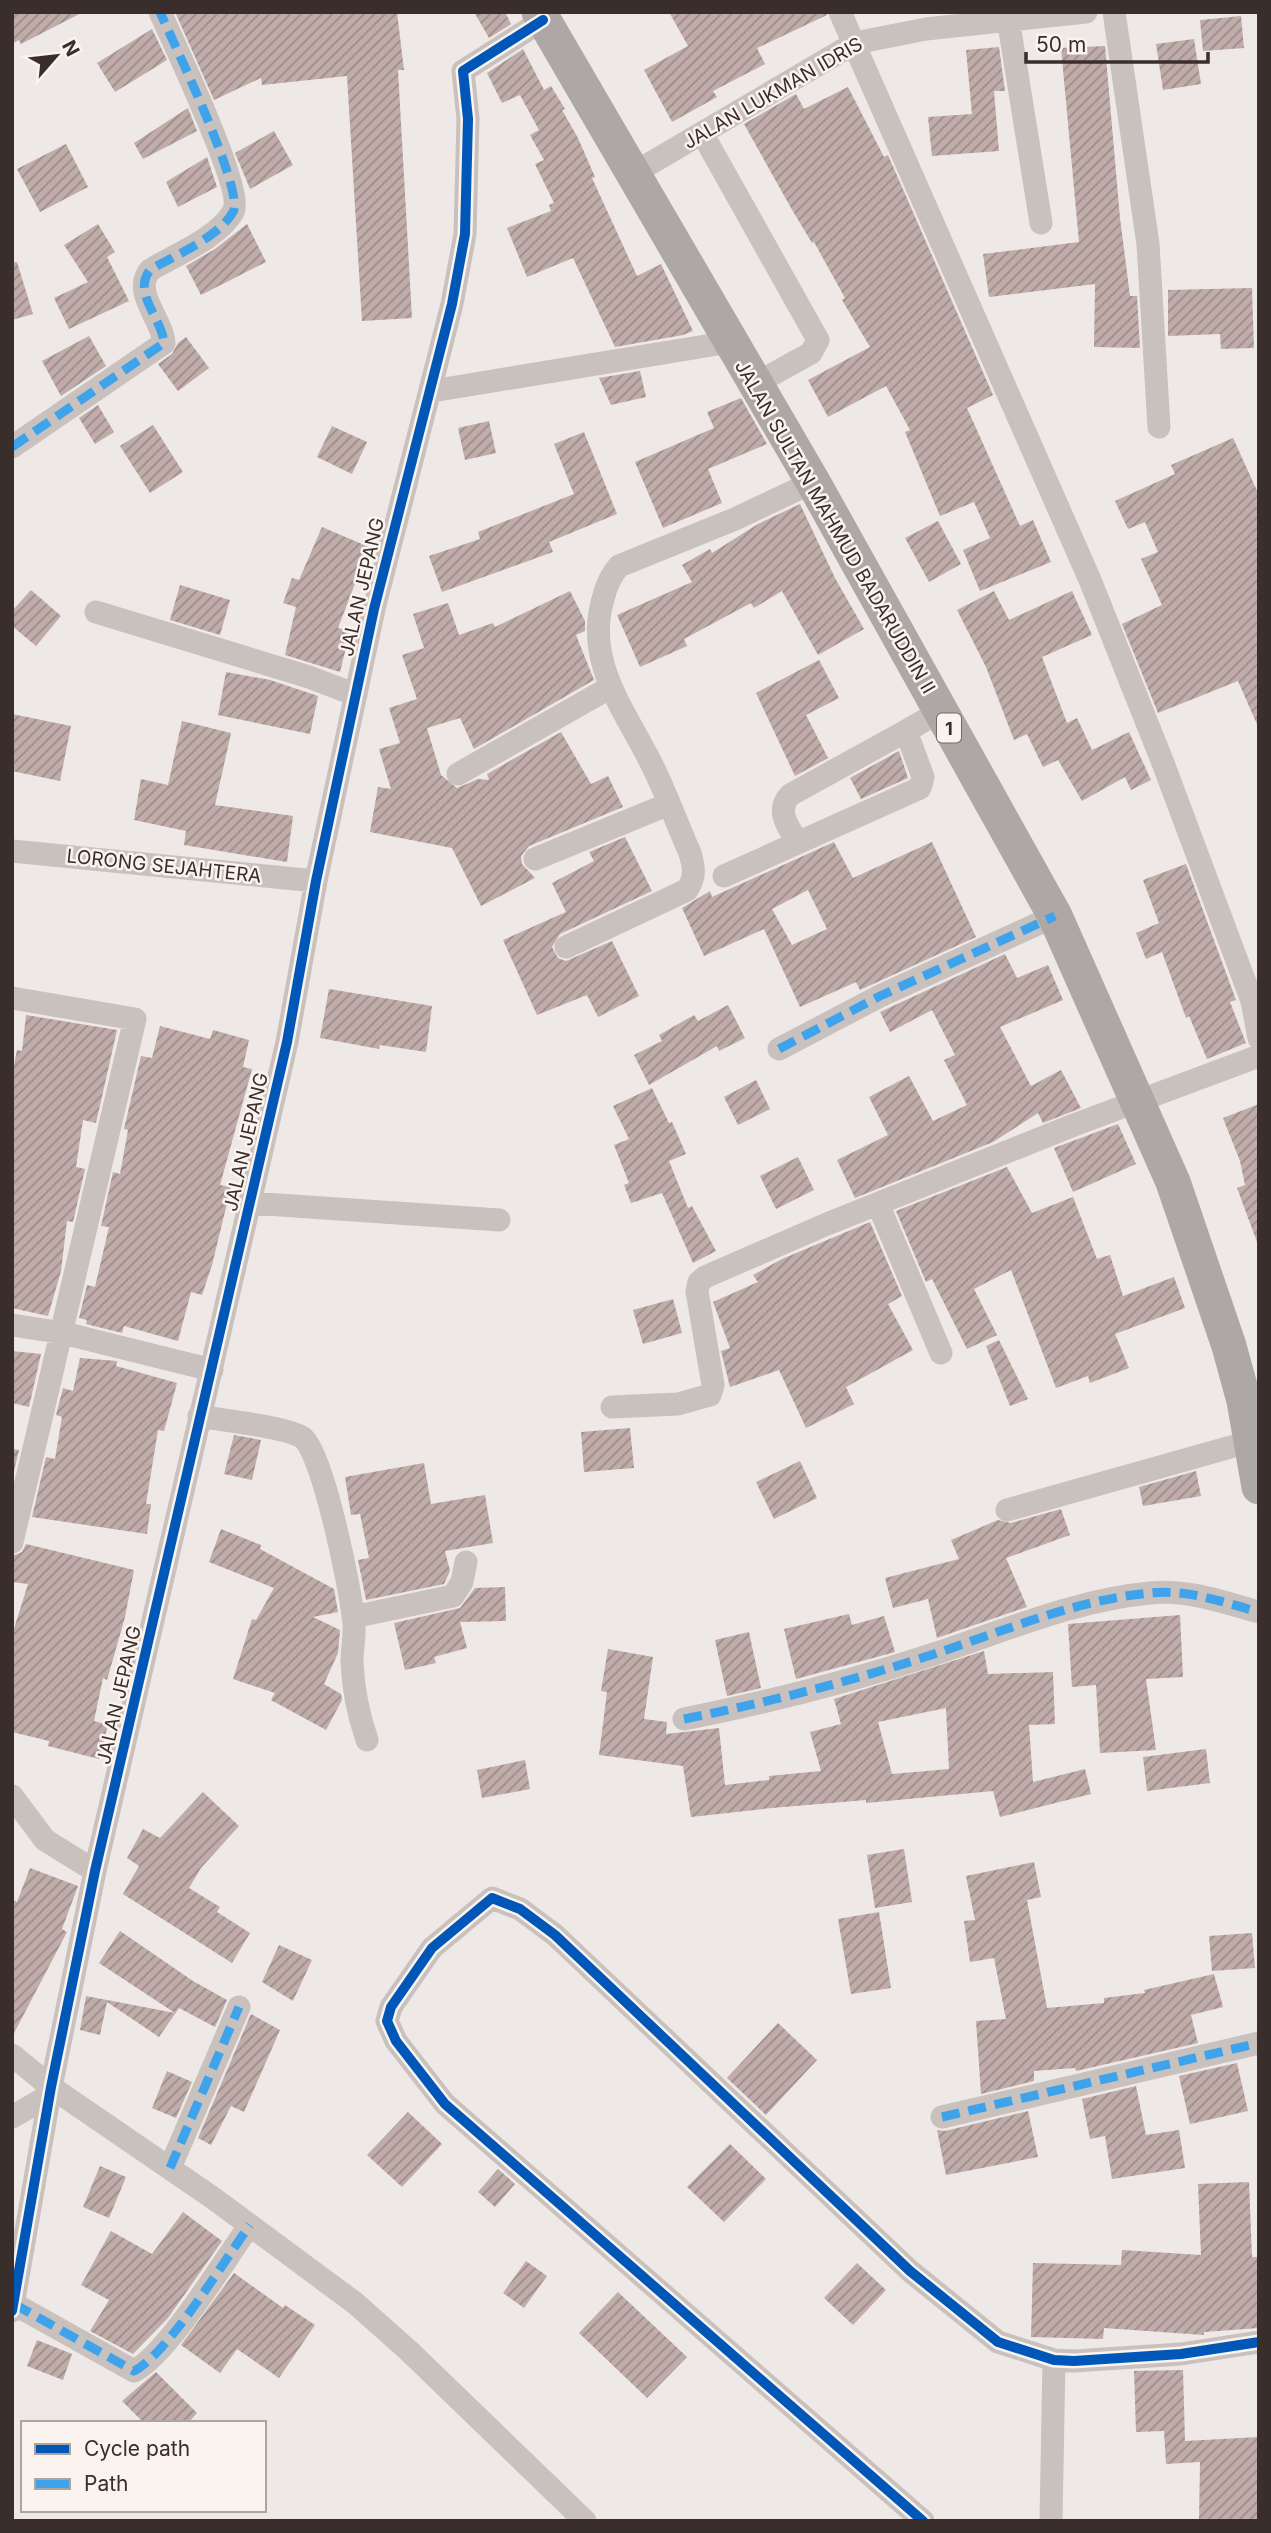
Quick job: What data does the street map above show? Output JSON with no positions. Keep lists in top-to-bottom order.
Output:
{
  "streets": {
    "highway": ["JALAN SULTAN MAHMUD BADARUDDIN II", "1"],
    "street": ["JALAN LUKMAN IDRIS", "JALAN JEPANG", "LORONG SEJAHTERA"]
  },
  "crossings": [
    ["JALAN LUKMAN IDRIS", "JALAN SULTAN MAHMUD BADARUDDIN II"],
    ["JALAN SULTAN MAHMUD BADARUDDIN II", "JALAN JEPANG"],
    ["JALAN JEPANG", "LORONG SEJAHTERA"]
  ],
  "legend": ["Cycle path", "Path"],
  "scale_bar": "50 m",
  "north": "top right"
}
